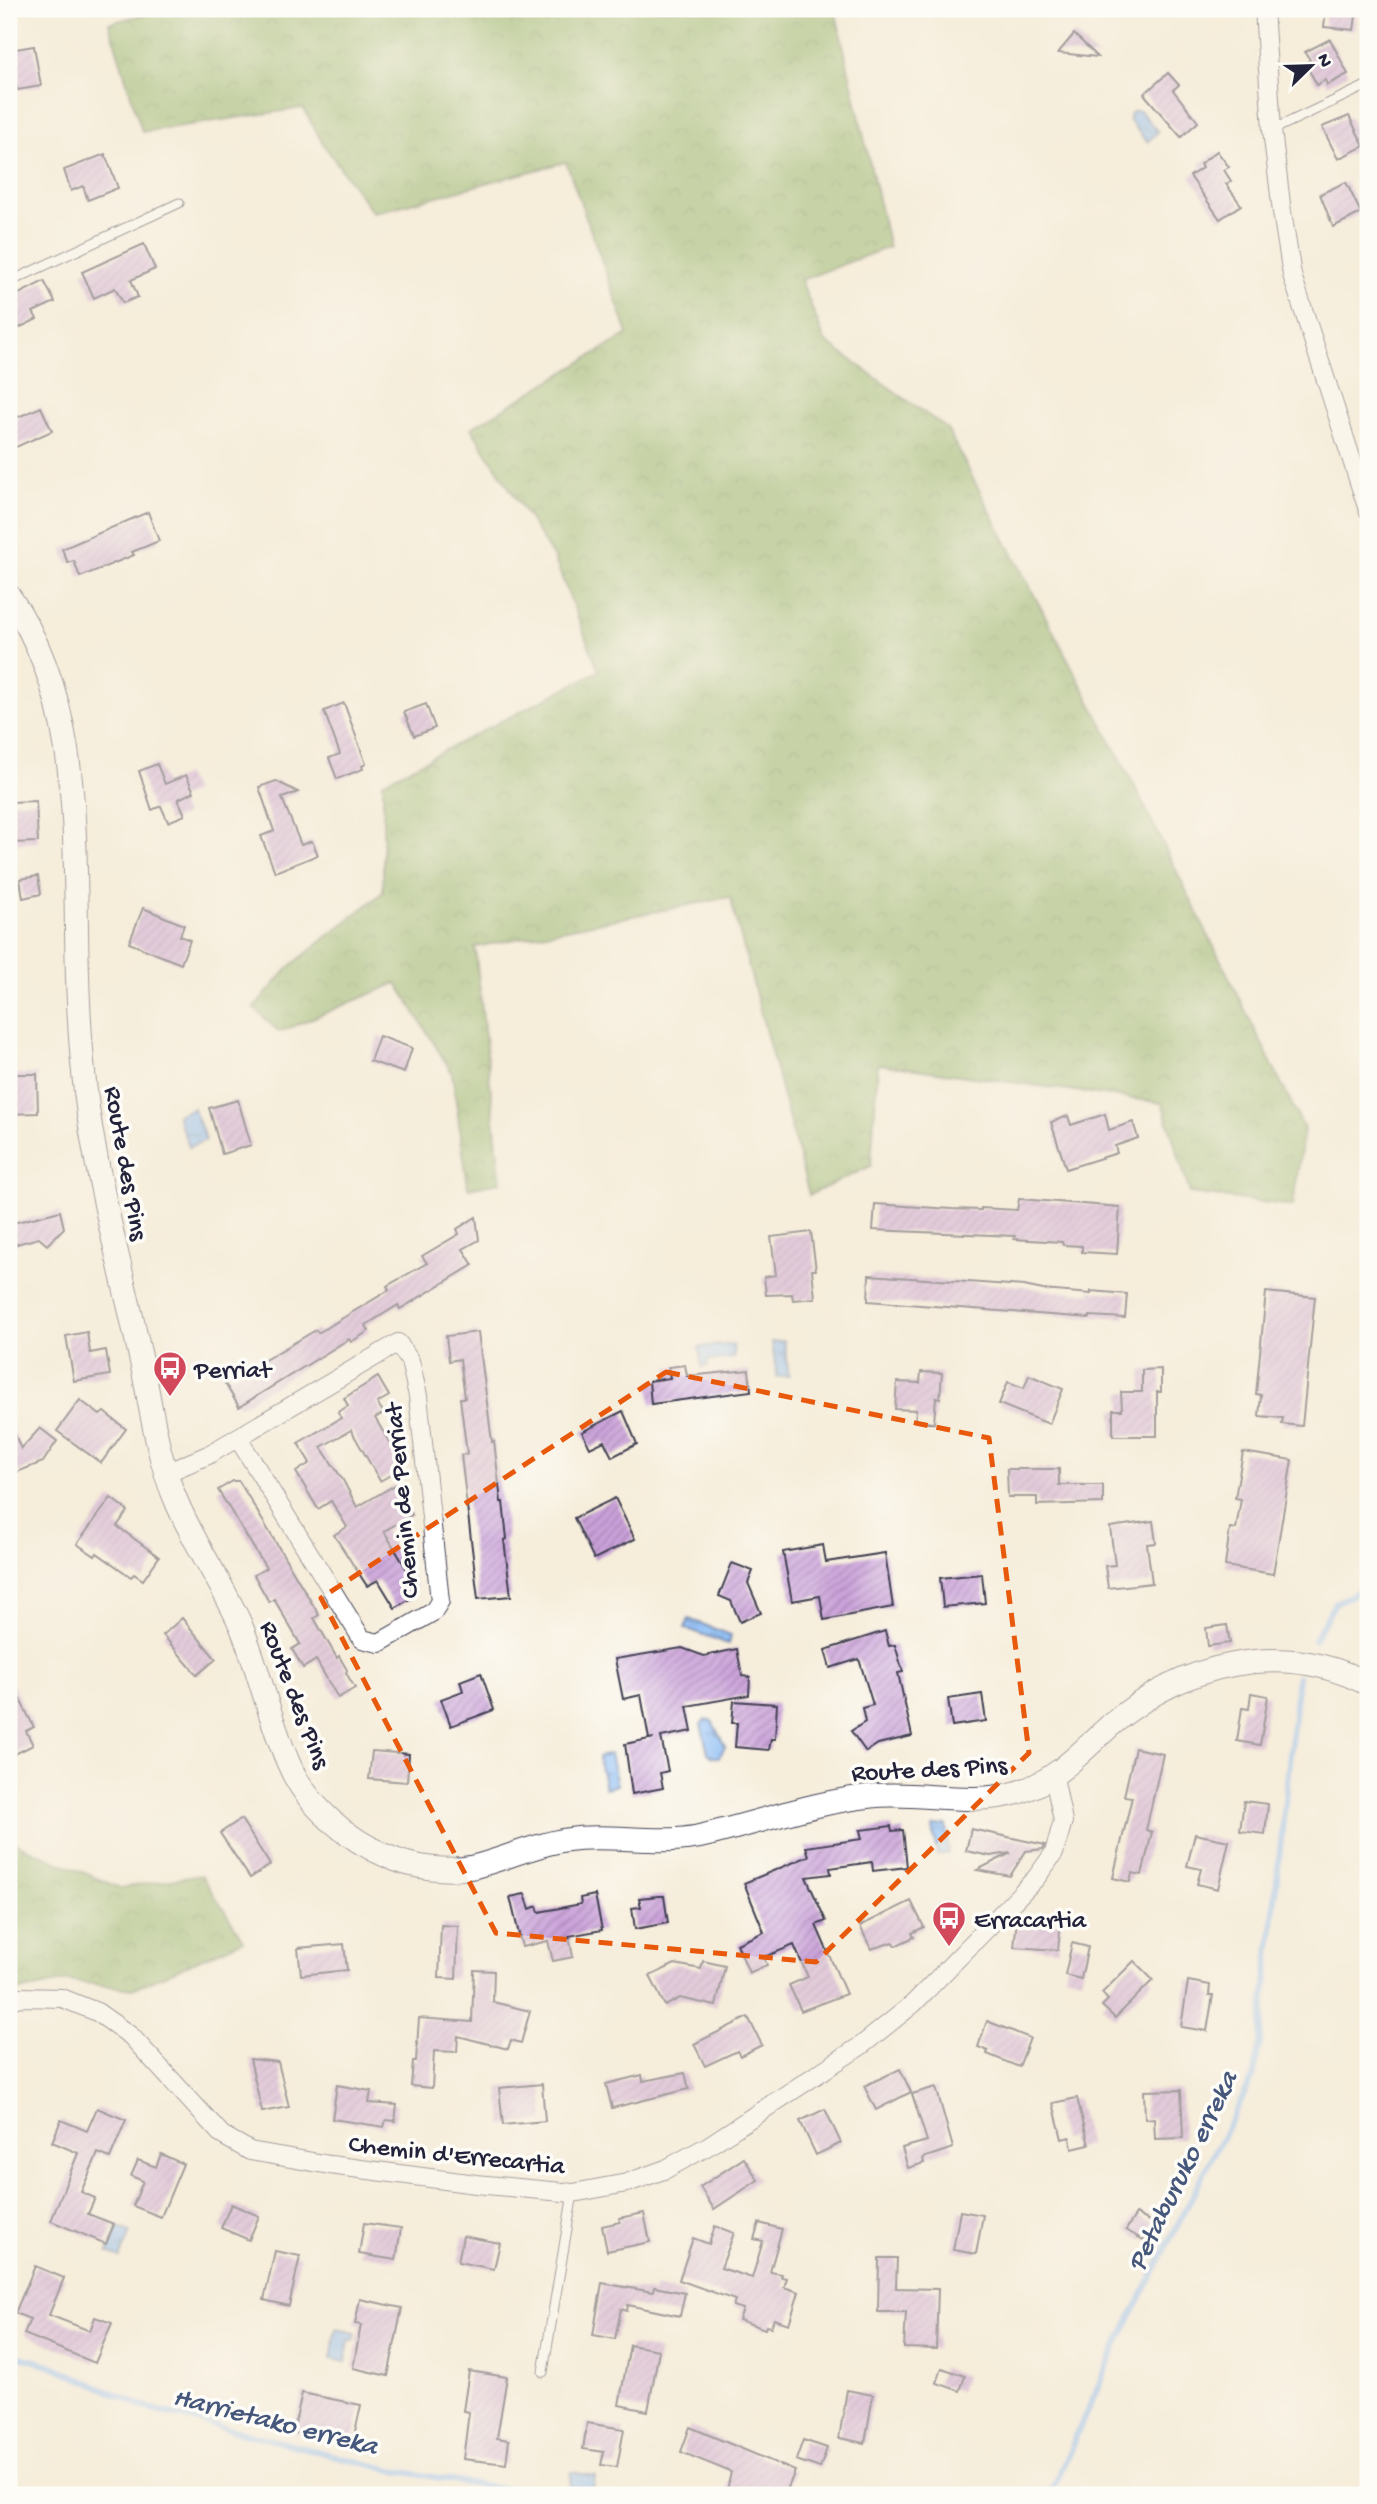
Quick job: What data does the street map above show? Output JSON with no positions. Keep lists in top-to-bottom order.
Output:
{
  "streets": {
    "street": ["Route des Pins", "Chemin de Perriat", "Chemin d'Errecartia"]
  },
  "crossings": [
    ["Route des Pins", "Chemin de Perriat"],
    ["Route des Pins", "Chemin d'Errecartia"]
  ],
  "water": ["Petaburuko erreka", "Harrietako erreka"],
  "places": {
    "bus stop": ["Perriat", "Erracartia"]
  },
  "north": "top right"
}
